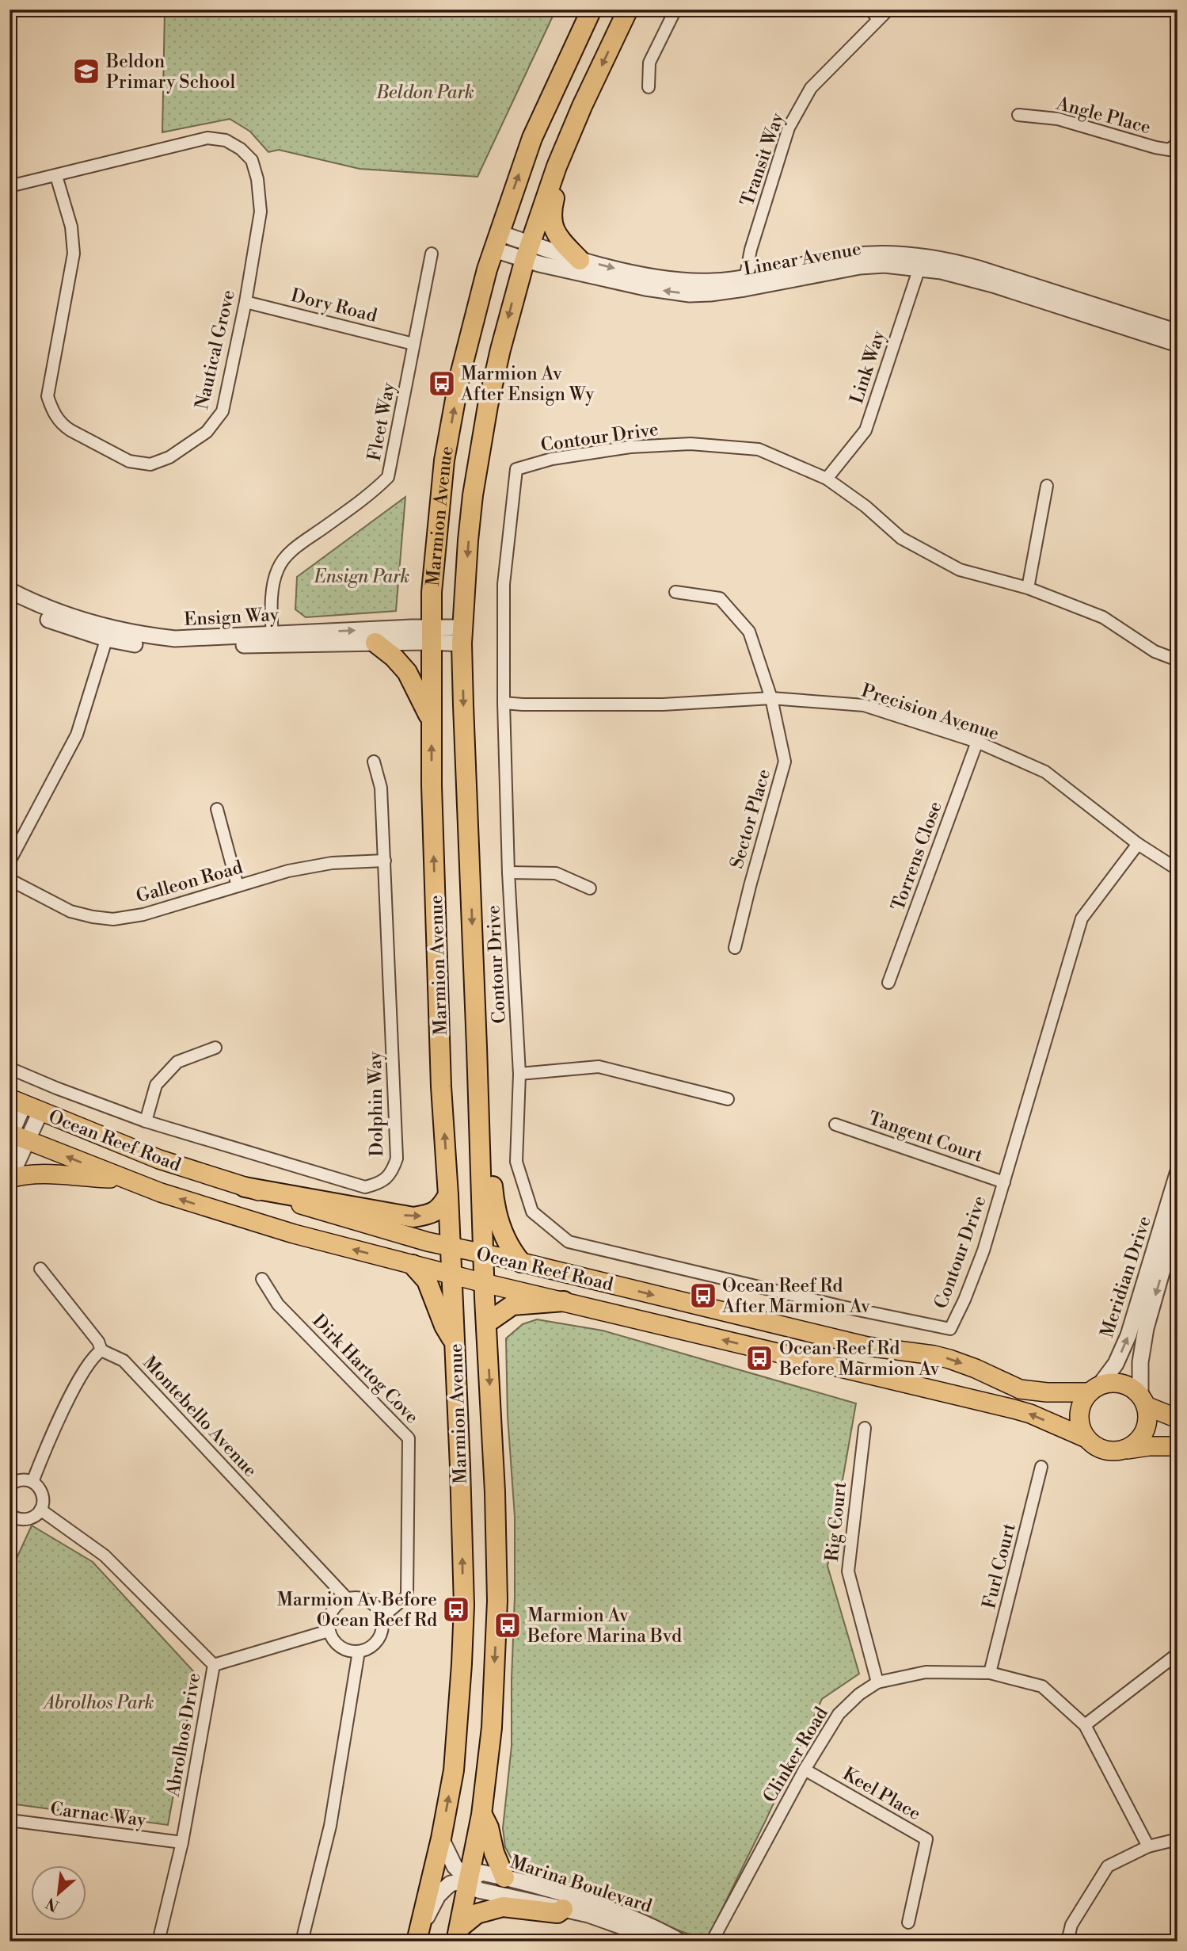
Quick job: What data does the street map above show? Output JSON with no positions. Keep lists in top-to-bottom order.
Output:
{
  "streets": {
    "highway": ["Marmion Avenue"],
    "main road": ["Ocean Reef Road"],
    "street": [
      "Angle Place",
      "Transit Way",
      "Linear Avenue",
      "Dory Road",
      "Nautical Grove",
      "Link Way",
      "Fleet Way",
      "Contour Drive",
      "Ensign Way",
      "Precision Avenue",
      "Sector Place",
      "Torrens Close",
      "Galleon Road",
      "Dolphin Way",
      "Tangent Court",
      "Meridian Drive",
      "Dirk Hartog Cove",
      "Montebello Avenue",
      "Rig Court",
      "Furl Court",
      "Abrolhos Drive",
      "Clinker Road",
      "Keel Place",
      "Carnac Way",
      "Marina Boulevard"
    ]
  },
  "crossings": [
    ["Transit Way", "Linear Avenue"],
    ["Linear Avenue", "Link Way"],
    ["Linear Avenue", "Marmion Avenue"],
    ["Dory Road", "Nautical Grove"],
    ["Dory Road", "Fleet Way"],
    ["Link Way", "Contour Drive"],
    ["Fleet Way", "Ensign Way"],
    ["Contour Drive", "Precision Avenue"],
    ["Contour Drive", "Tangent Court"],
    ["Marmion Avenue", "Ensign Way"],
    ["Marmion Avenue", "Ocean Reef Road"],
    ["Marmion Avenue", "Marina Boulevard"],
    ["Precision Avenue", "Sector Place"],
    ["Precision Avenue", "Torrens Close"],
    ["Galleon Road", "Dolphin Way"],
    ["Ocean Reef Road", "Meridian Drive"],
    ["Dirk Hartog Cove", "Montebello Avenue"],
    ["Rig Court", "Clinker Road"],
    ["Furl Court", "Clinker Road"],
    ["Abrolhos Drive", "Carnac Way"],
    ["Clinker Road", "Keel Place"]
  ],
  "parks": ["Beldon Park", "Ensign Park", "Abrolhos Park"],
  "places": {
    "school or university": ["Beldon Primary School"],
    "bus stop": [
      "Marmion Av After Ensign Wy",
      "Ocean Reef Rd After Marmion Av",
      "Ocean Reef Rd Before Marmion Av",
      "Marmion Av Before Ocean Reef Rd",
      "Marmion Av Before Marina Bvd"
    ]
  },
  "north": "bottom left"
}
